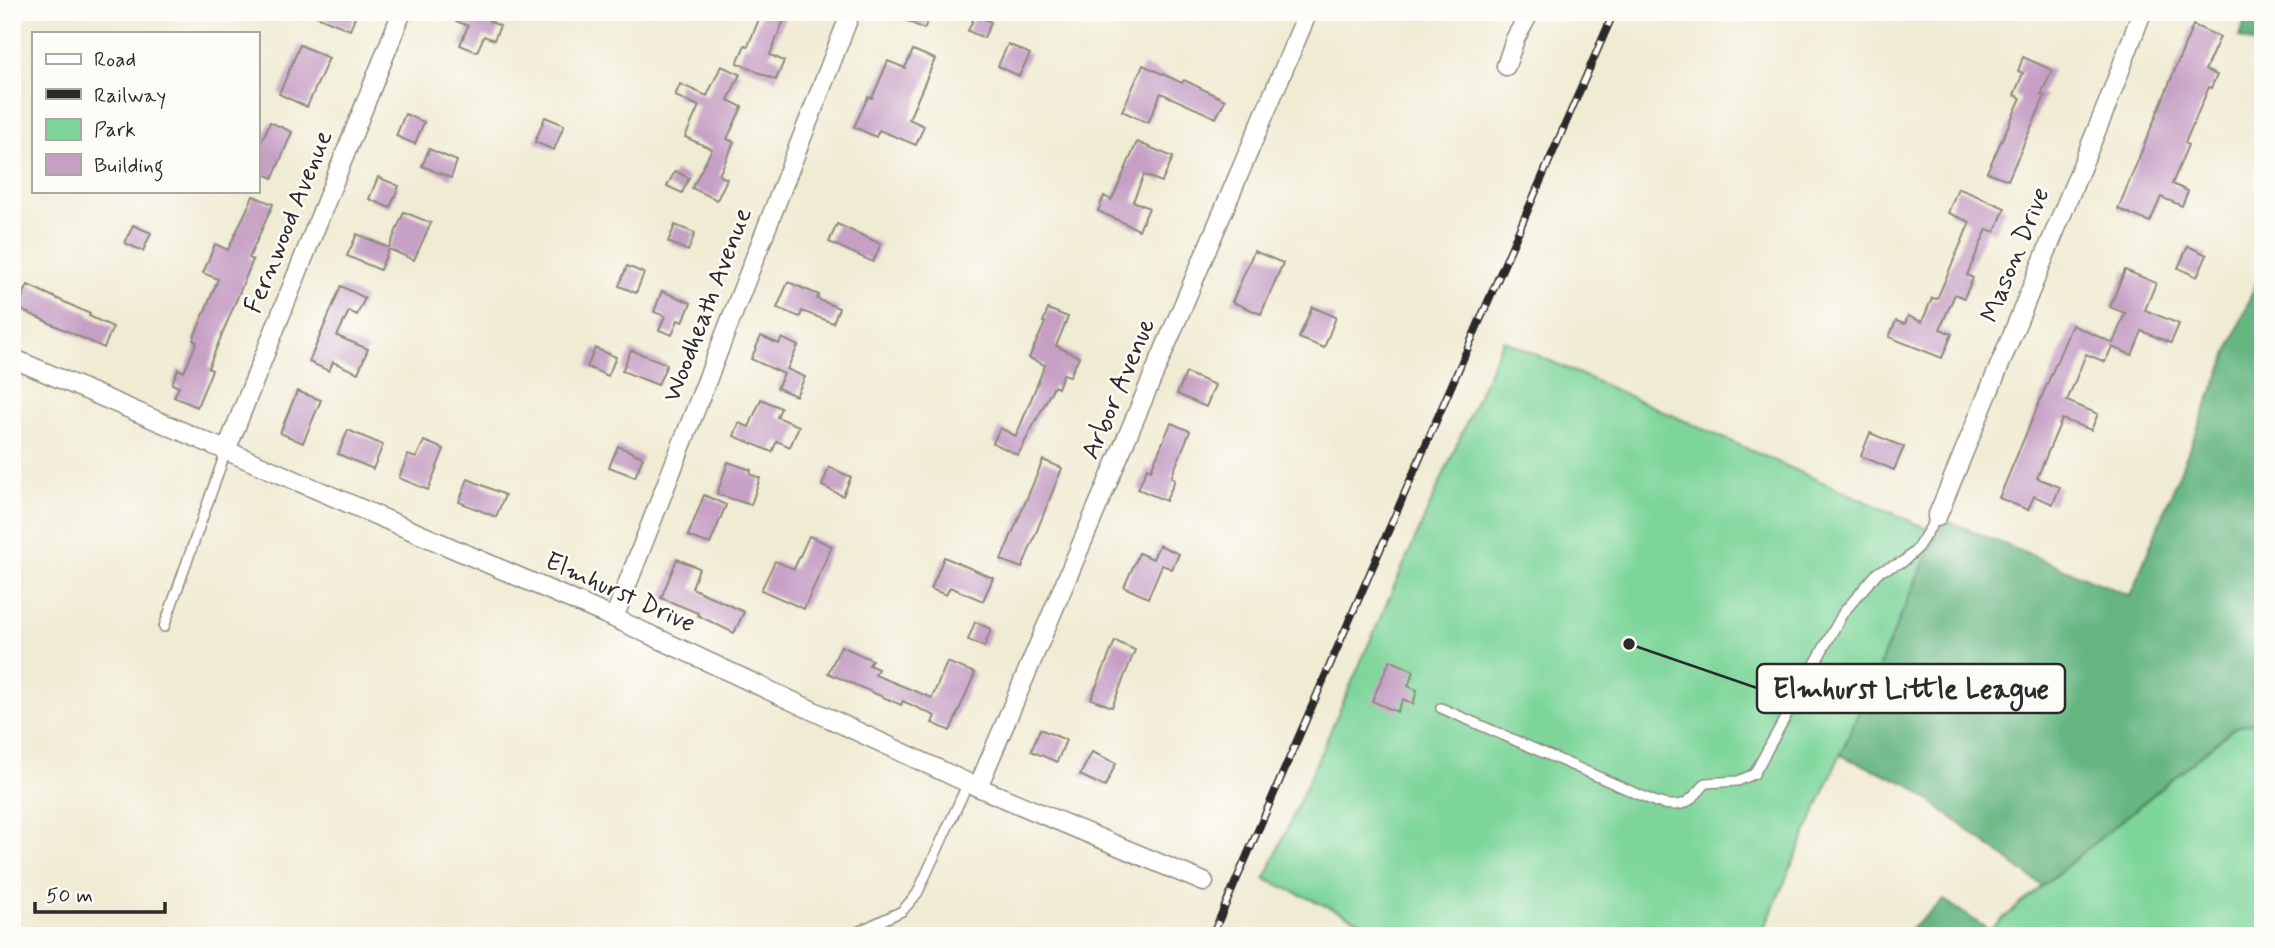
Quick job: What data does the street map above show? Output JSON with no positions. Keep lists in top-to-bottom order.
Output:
{
  "streets": {
    "street": [
      "Fernwood Avenue",
      "Mason Drive",
      "Woodheath Avenue",
      "Arbor Avenue",
      "Elmhurst Drive"
    ]
  },
  "crossings": [
    ["Fernwood Avenue", "Elmhurst Drive"],
    ["Woodheath Avenue", "Elmhurst Drive"],
    ["Arbor Avenue", "Elmhurst Drive"]
  ],
  "places": ["Elmhurst Little League"],
  "legend": [
    "Road",
    "Railway",
    "Park",
    "Building"
  ],
  "scale_bar": "50 m"
}
